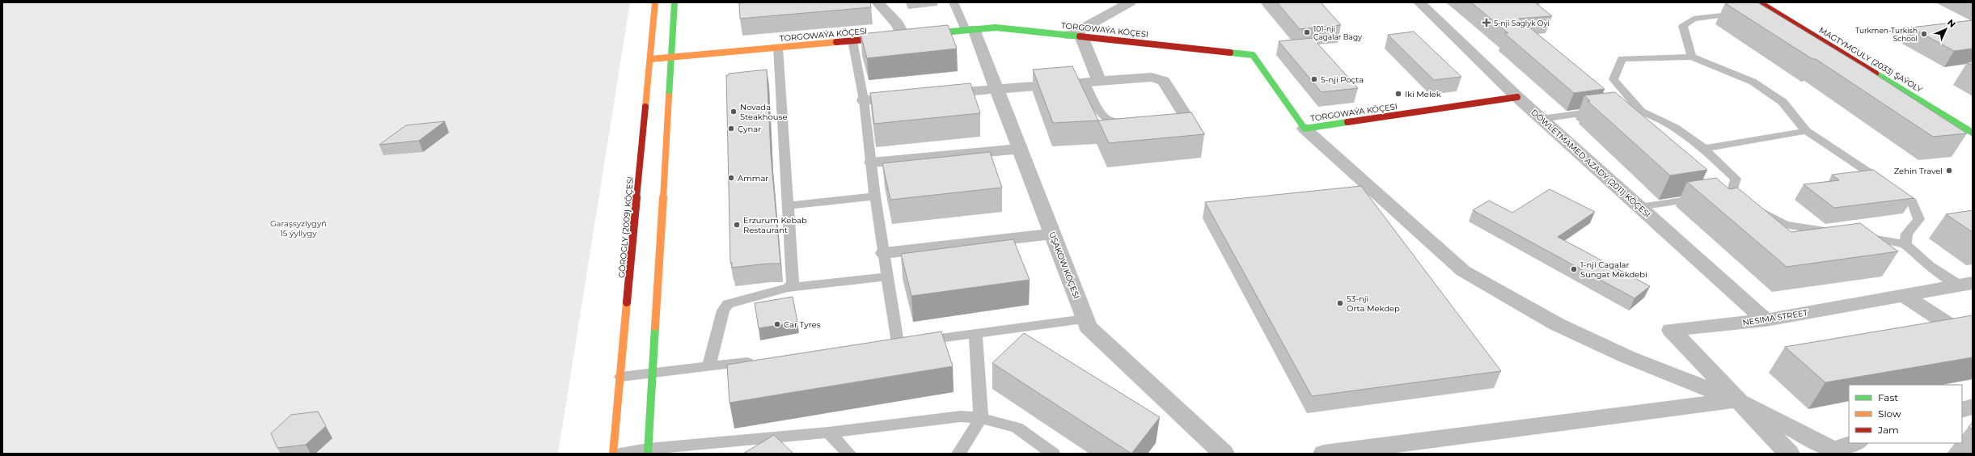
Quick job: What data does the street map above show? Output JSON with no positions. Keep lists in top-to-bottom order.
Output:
{
  "streets": {
    "street": [
      "TORGOWAÝA KÖÇESI",
      "MAGTYMGULY (2033) ŞAÝOLY",
      "DÖWLETMÄMED AZADY (2011) KÖÇESI",
      "GÖROGLY (2009) KÖÇESI",
      "UŞAKOW KÖÇESI",
      "NESIMA STREET"
    ]
  },
  "crossings": [
    ["TORGOWAÝA KÖÇESI", "DÖWLETMÄMED AZADY (2011) KÖÇESI"],
    ["TORGOWAÝA KÖÇESI", "GÖROGLY (2009) KÖÇESI"],
    ["TORGOWAÝA KÖÇESI", "UŞAKOW KÖÇESI"],
    ["DÖWLETMÄMED AZADY (2011) KÖÇESI", "NESIMA STREET"]
  ],
  "parks": ["Garaşsyzlygyň 15 ýyllygy"],
  "places": {
    "health": ["5-nji Saglyk Oyi"],
    "other": [
      "101-nji Çagalar Bagy",
      "Turkmen-Turkish School",
      "5-nji Poçta",
      "Iki Melek",
      "Novada Steakhouse",
      "Çynar",
      "Zehin Travel",
      "Ammar",
      "Erzurum Kebab Restaurant",
      "1-nji Cagalar Sungat Mekdebi",
      "53-nji Orta Mekdep",
      "Car Tyres"
    ]
  },
  "legend": ["Fast", "Slow", "Jam"],
  "north": "top right"
}
